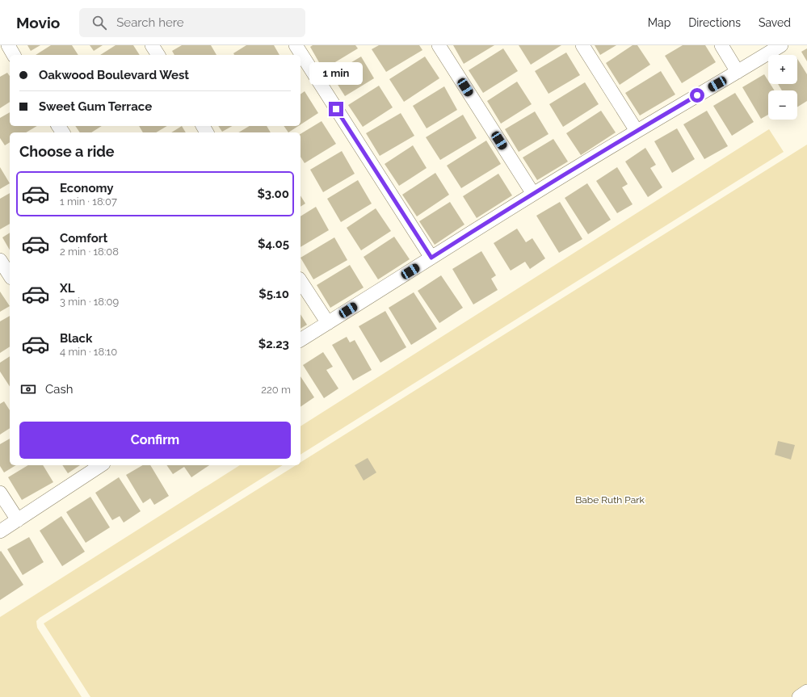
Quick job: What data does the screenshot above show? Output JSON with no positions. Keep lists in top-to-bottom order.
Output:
{
  "parks": ["Babe Ruth Park"],
  "page": {
    "header": "Movio",
    "search": "Search here",
    "nav": ["Map", "Directions", "Saved"],
    "map_buttons": ["+", "−"],
    "banner": ["Oakwood Boulevard West", "Sweet Gum Terrace"],
    "bubble": "1 min",
    "heading": "Choose a ride",
    "list": [
      {
        "name": "Economy",
        "note": "1 min · 18:07",
        "value": "$3.00"
      },
      {
        "name": "Comfort",
        "note": "2 min · 18:08",
        "value": "$4.05"
      },
      {
        "name": "XL",
        "note": "3 min · 18:09",
        "value": "$5.10"
      },
      {
        "name": "Black",
        "note": "4 min · 18:10",
        "value": "$2.23"
      }
    ],
    "pay": ["Cash", "220 m"],
    "buttons": "Confirm"
  }
}
